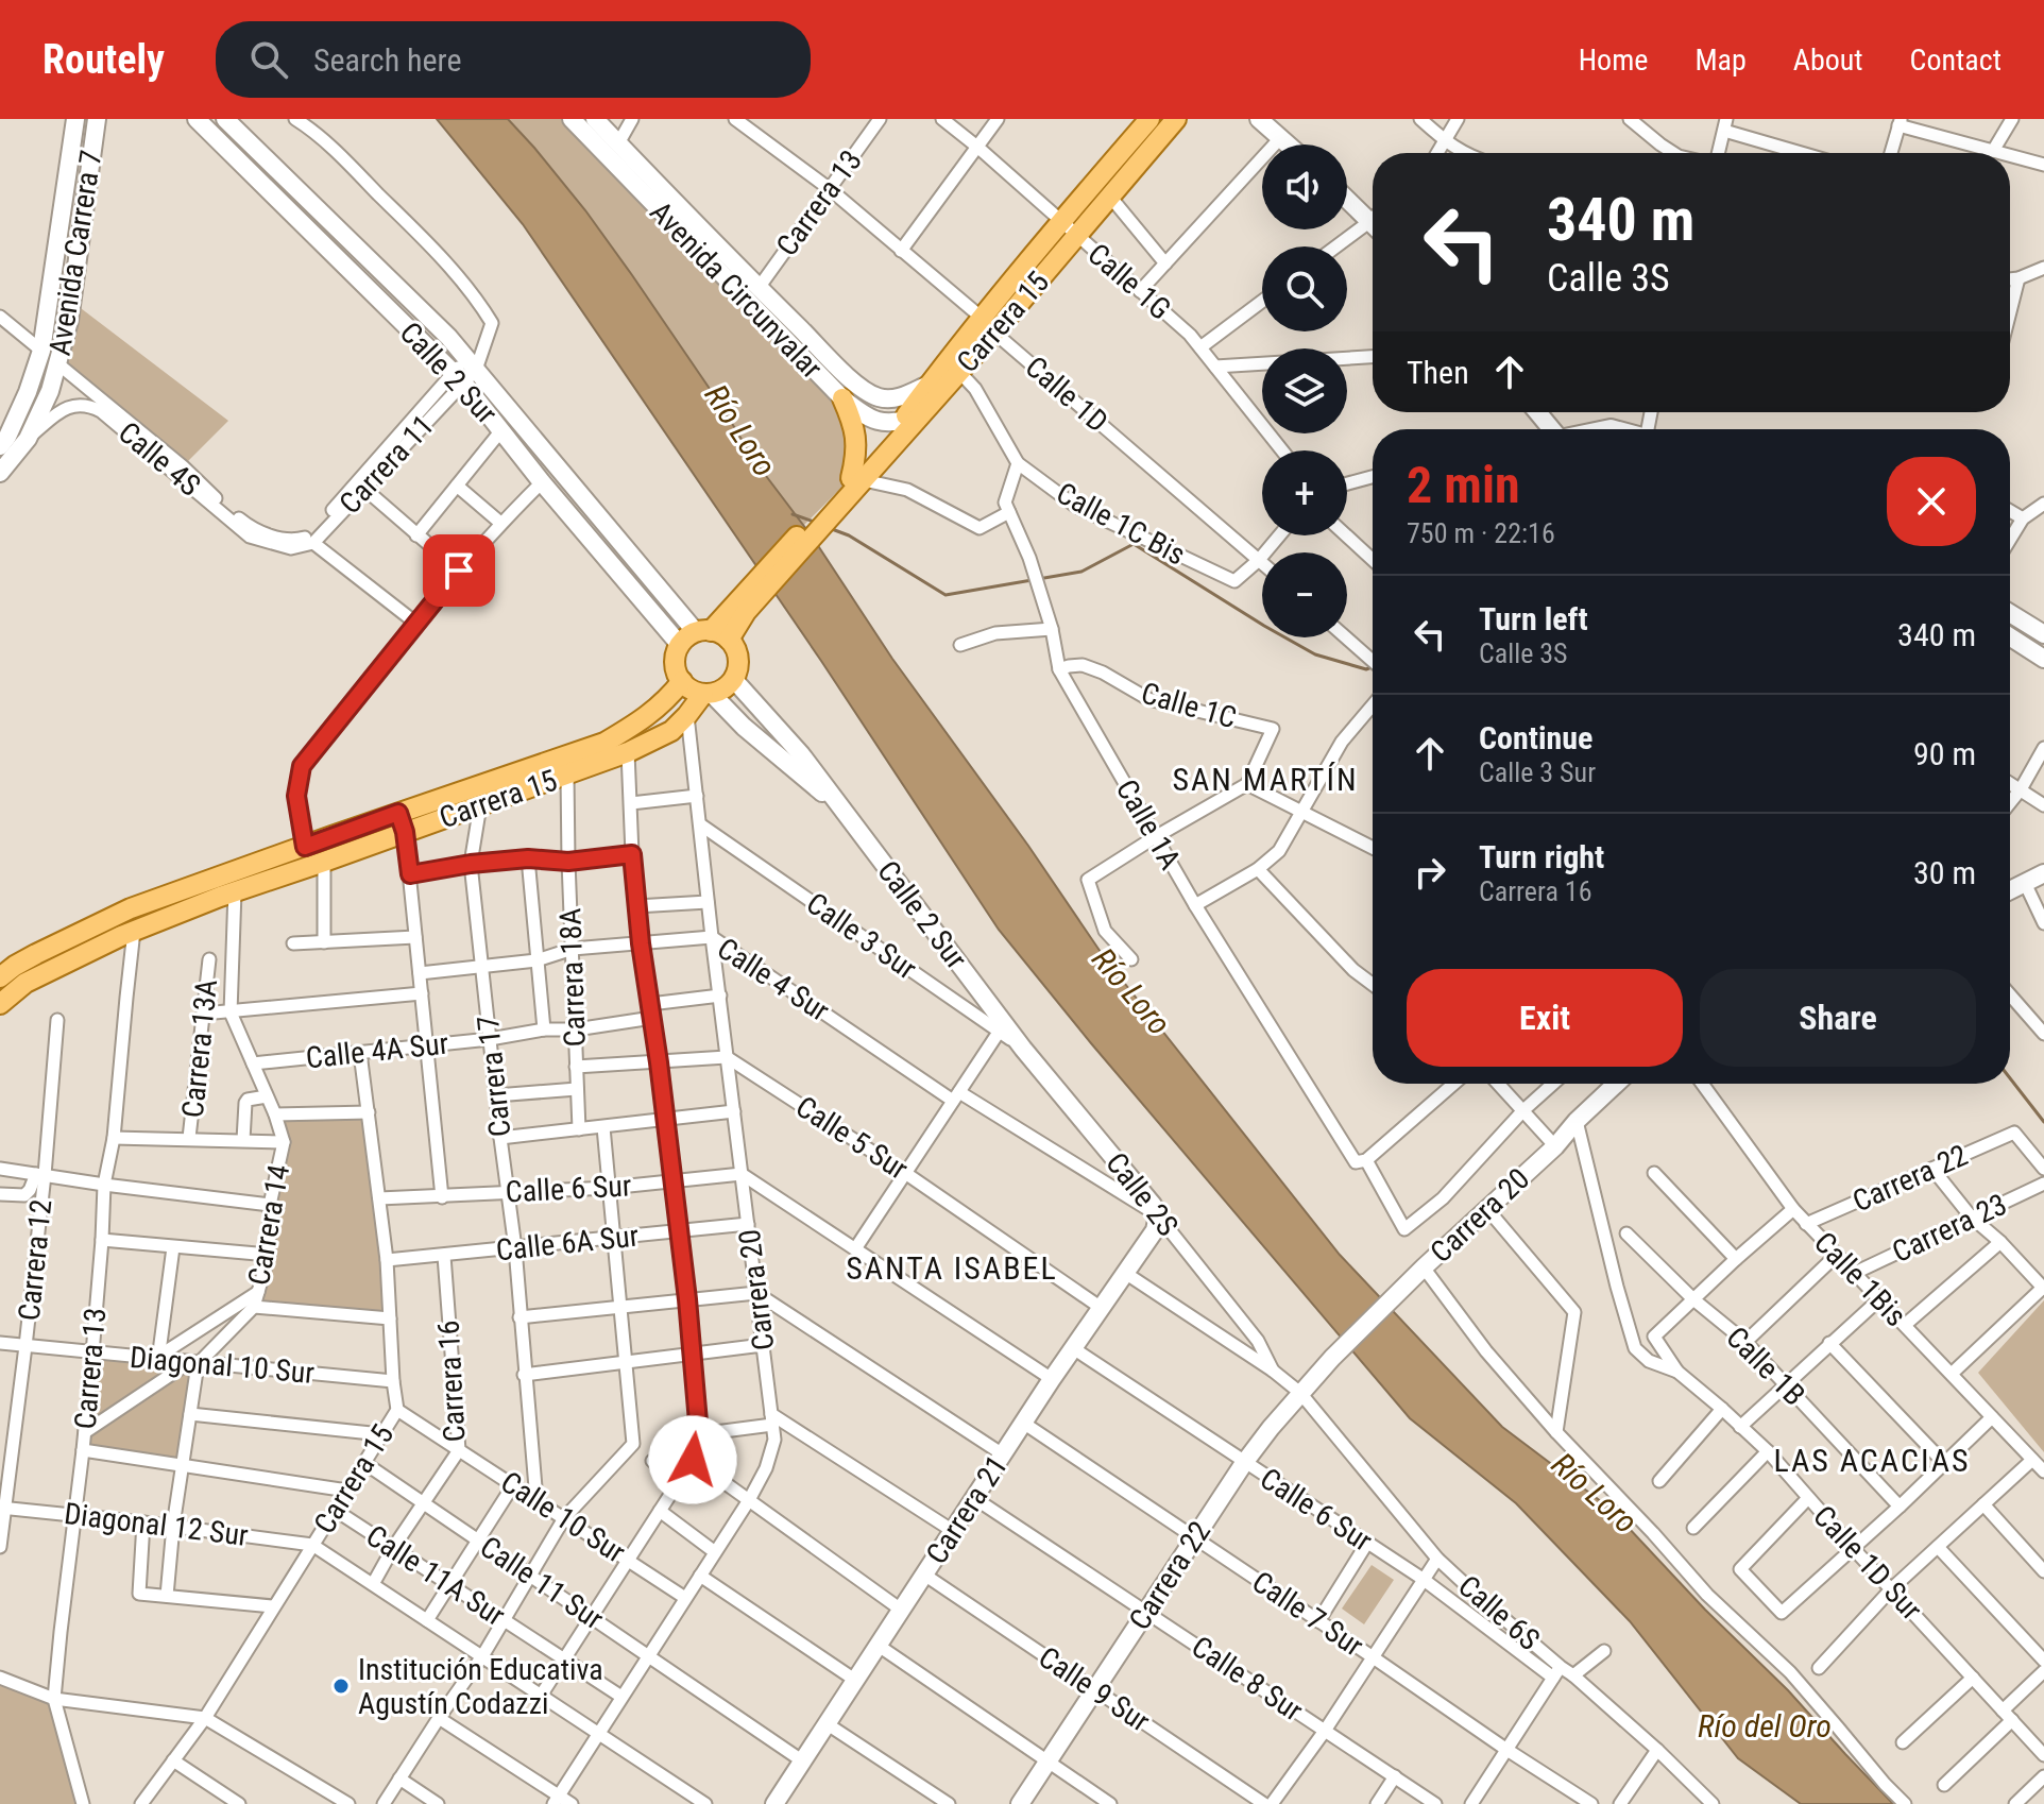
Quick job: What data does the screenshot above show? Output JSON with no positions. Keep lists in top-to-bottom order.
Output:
{
  "streets": {
    "main road": ["Carrera 15"],
    "street": [
      "Carrera 13",
      "Avenida Carrera 7",
      "Calle 1G",
      "Avenida Circunvalar",
      "Calle 2 Sur",
      "Calle 1D",
      "Calle 4S",
      "Carrera 11",
      "Calle 1C Bis",
      "Calle 1C",
      "Calle 1A",
      "Calle 3 Sur",
      "Carrera 18A",
      "Calle 4 Sur",
      "Carrera 13A",
      "Calle 4A Sur",
      "Carrera 17",
      "Calle 5 Sur",
      "Carrera 22",
      "Calle 6 Sur",
      "Calle 2S",
      "Carrera 20",
      "Carrera 14",
      "Carrera 23",
      "Calle 6A Sur",
      "Carrera 12",
      "Calle 1Bis",
      "Diagonal 10 Sur",
      "Calle 1B",
      "Carrera 16",
      "Carrera 21",
      "Calle 10 Sur",
      "Diagonal 12 Sur",
      "Calle 1D Sur",
      "Calle 11A Sur",
      "Calle 11 Sur",
      "Calle 6S",
      "Calle 7 Sur",
      "Calle 8 Sur",
      "Calle 9 Sur"
    ]
  },
  "crossings": [
    ["Carrera 13", "Avenida Circunvalar"],
    ["Carrera 13", "Carrera 15"],
    ["Carrera 13", "Calle 1D"],
    ["Carrera 13", "Carrera 14"],
    ["Carrera 13", "Diagonal 10 Sur"],
    ["Carrera 13", "Diagonal 12 Sur"],
    ["Avenida Carrera 7", "Calle 4S"],
    ["Calle 1G", "Carrera 15"],
    ["Avenida Circunvalar", "Carrera 15"],
    ["Carrera 15", "Calle 2 Sur"],
    ["Carrera 15", "Calle 1D"],
    ["Carrera 15", "Calle 1C Bis"],
    ["Carrera 15", "Carrera 18A"],
    ["Carrera 15", "Calle 4A Sur"],
    ["Carrera 15", "Carrera 17"],
    ["Carrera 15", "Calle 6 Sur"],
    ["Carrera 15", "Carrera 20"],
    ["Carrera 15", "Carrera 14"],
    ["Carrera 15", "Calle 6A Sur"],
    ["Carrera 15", "Diagonal 10 Sur"],
    ["Carrera 15", "Calle 10 Sur"],
    ["Carrera 15", "Diagonal 12 Sur"],
    ["Carrera 15", "Calle 11A Sur"],
    ["Carrera 15", "Calle 11 Sur"],
    ["Calle 2 Sur", "Carrera 11"],
    ["Calle 2 Sur", "Calle 3 Sur"],
    ["Calle 2 Sur", "Calle 2S"],
    ["Calle 1D", "Calle 1C Bis"],
    ["Calle 4S", "Carrera 11"],
    ["Calle 1C", "Calle 1A"],
    ["Calle 1A", "Carrera 20"],
    ["Calle 3 Sur", "Calle 2S"],
    ["Calle 3 Sur", "Carrera 20"],
    ["Carrera 18A", "Calle 4 Sur"],
    ["Carrera 18A", "Calle 4A Sur"],
    ["Calle 4 Sur", "Carrera 17"],
    ["Calle 4 Sur", "Calle 2S"],
    ["Calle 4 Sur", "Carrera 20"],
    ["Calle 4 Sur", "Carrera 21"],
    ["Calle 4A Sur", "Carrera 17"],
    ["Calle 4A Sur", "Carrera 14"],
    ["Carrera 17", "Calle 6 Sur"],
    ["Carrera 17", "Calle 6A Sur"],
    ["Carrera 17", "Calle 10 Sur"],
    ["Calle 5 Sur", "Carrera 20"],
    ["Calle 5 Sur", "Carrera 21"],
    ["Carrera 22", "Calle 6 Sur"],
    ["Carrera 22", "Carrera 20"],
    ["Carrera 22", "Calle 1Bis"],
    ["Carrera 22", "Calle 7 Sur"],
    ["Carrera 22", "Calle 8 Sur"],
    ["Carrera 22", "Calle 9 Sur"],
    ["Calle 6 Sur", "Carrera 20"],
    ["Calle 6 Sur", "Carrera 21"],
    ["Calle 6 Sur", "Calle 6S"],
    ["Calle 2S", "Carrera 21"],
    ["Carrera 20", "Calle 6A Sur"],
    ["Carrera 20", "Calle 10 Sur"],
    ["Carrera 20", "Calle 11A Sur"],
    ["Carrera 20", "Calle 11 Sur"],
    ["Carrera 14", "Diagonal 10 Sur"],
    ["Carrera 23", "Calle 1Bis"],
    ["Carrera 23", "Calle 1B"],
    ["Carrera 23", "Calle 1D Sur"],
    ["Calle 6A Sur", "Carrera 16"],
    ["Carrera 12", "Diagonal 10 Sur"],
    ["Carrera 12", "Diagonal 12 Sur"],
    ["Calle 1B", "Calle 1D Sur"],
    ["Carrera 16", "Calle 10 Sur"],
    ["Carrera 16", "Calle 11A Sur"],
    ["Carrera 16", "Calle 11 Sur"],
    ["Carrera 21", "Calle 11 Sur"],
    ["Carrera 21", "Calle 7 Sur"],
    ["Carrera 21", "Calle 8 Sur"],
    ["Carrera 21", "Calle 9 Sur"]
  ],
  "districts": ["SAN MARTÍN", "SANTA ISABEL", "LAS ACACIAS"],
  "water": ["Río Loro", "Río del Oro"],
  "places": ["Institución Educativa Agustín Codazzi"],
  "page": {
    "header": "Routely",
    "search": "Search here",
    "nav": [
      "Home",
      "Map",
      "About",
      "Contact"
    ],
    "map_buttons": ["+", "−"],
    "turn": ["340 m", "Calle 3S"],
    "then": "Then",
    "heading": ["2 min", "750 m · 22:16"],
    "list": [
      {
        "name": "Turn left",
        "note": "Calle 3S",
        "value": "340 m"
      },
      {
        "name": "Continue",
        "note": "Calle 3 Sur",
        "value": "90 m"
      },
      {
        "name": "Turn right",
        "note": "Carrera 16",
        "value": "30 m"
      }
    ],
    "buttons": ["Exit", "Share"]
  }
}
